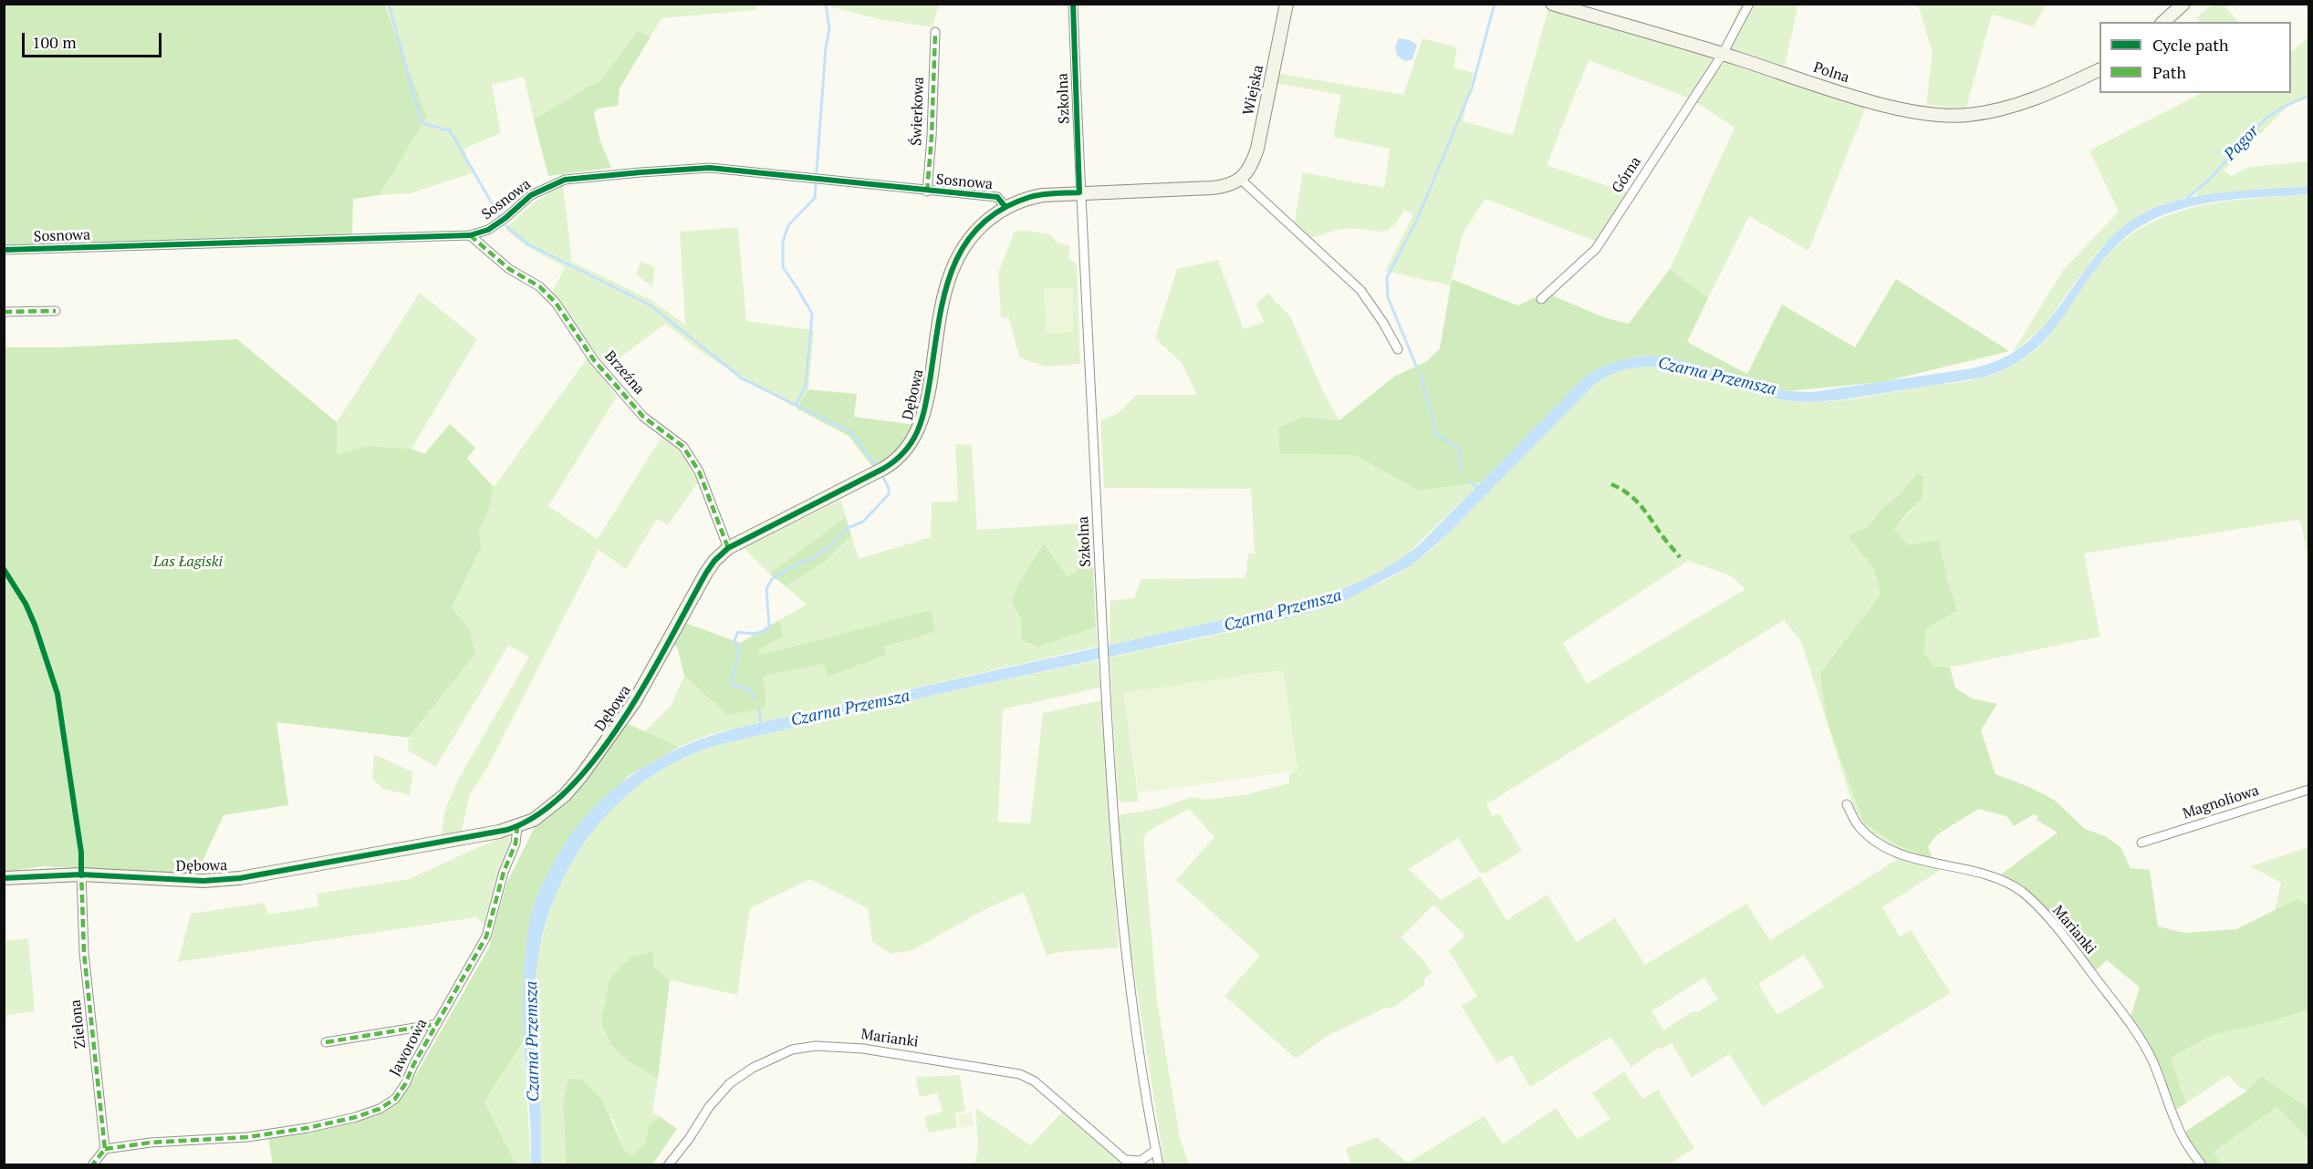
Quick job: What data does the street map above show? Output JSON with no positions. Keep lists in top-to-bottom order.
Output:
{
  "streets": {
    "street": [
      "Polna",
      "Wiejska",
      "Szkolna",
      "Świerkowa",
      "Górna",
      "Sosnowa",
      "Brzeźna",
      "Dębowa",
      "Magnoliowa",
      "Marianki",
      "Zielona",
      "Jaworowa"
    ]
  },
  "crossings": [
    ["Polna", "Górna"],
    ["Wiejska", "Sosnowa"],
    ["Szkolna", "Sosnowa"],
    ["Szkolna", "Marianki"],
    ["Świerkowa", "Sosnowa"],
    ["Sosnowa", "Brzeźna"],
    ["Sosnowa", "Dębowa"],
    ["Brzeźna", "Dębowa"],
    ["Dębowa", "Zielona"],
    ["Dębowa", "Jaworowa"],
    ["Zielona", "Jaworowa"]
  ],
  "water": ["Pagor", "Czarna Przemsza"],
  "parks": ["Las Łagiski"],
  "legend": ["Cycle path", "Path"],
  "scale_bar": "100 m"
}
